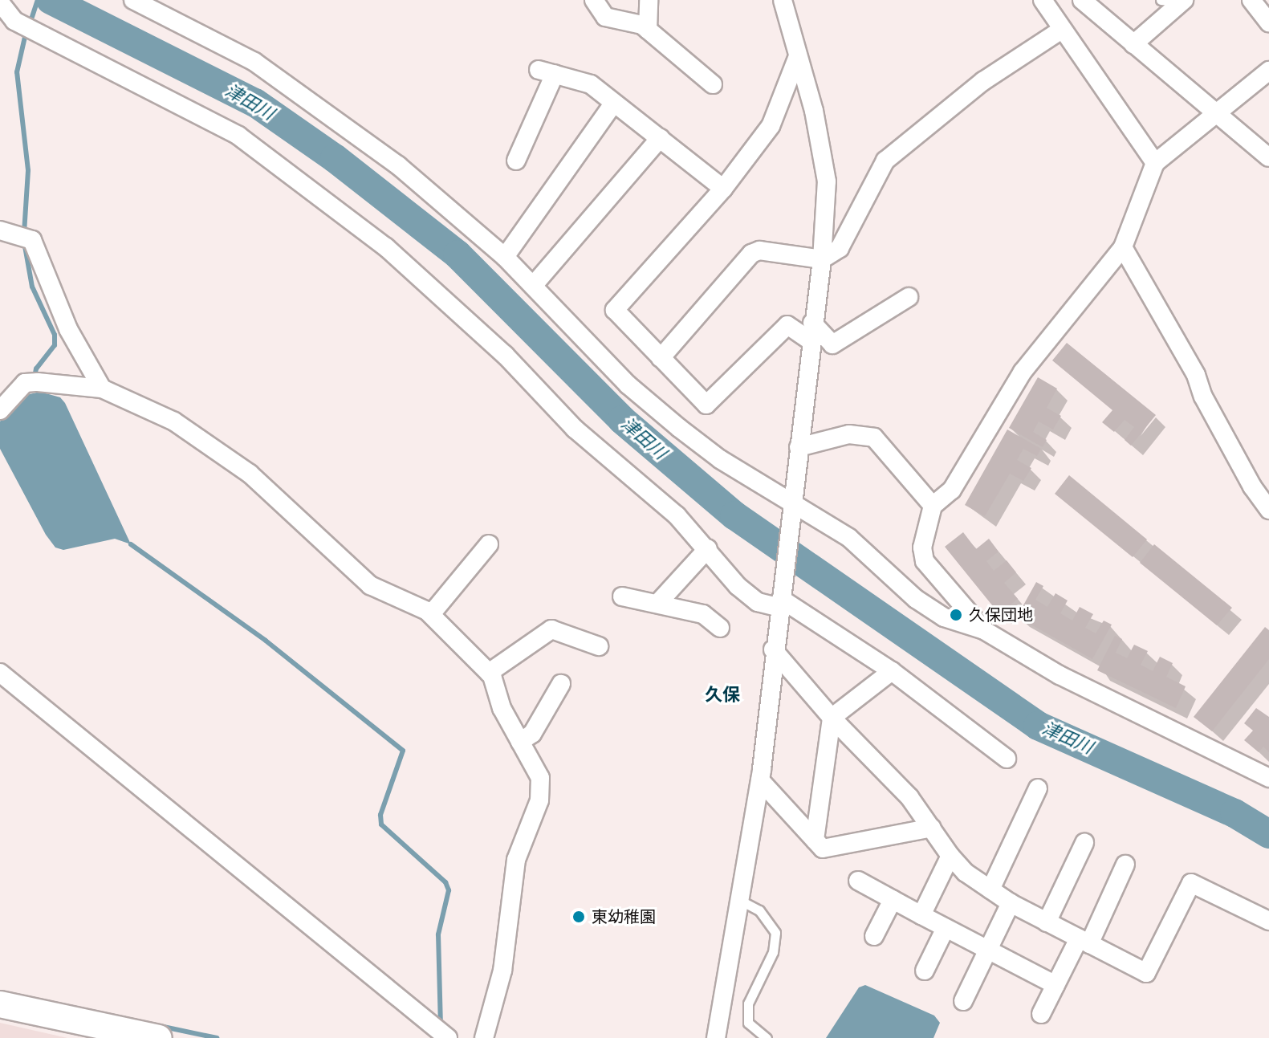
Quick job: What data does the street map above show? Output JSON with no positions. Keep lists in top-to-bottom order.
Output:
{
  "districts": ["久保"],
  "water": ["津田川"],
  "places": ["久保団地", "東幼稚園"]
}
